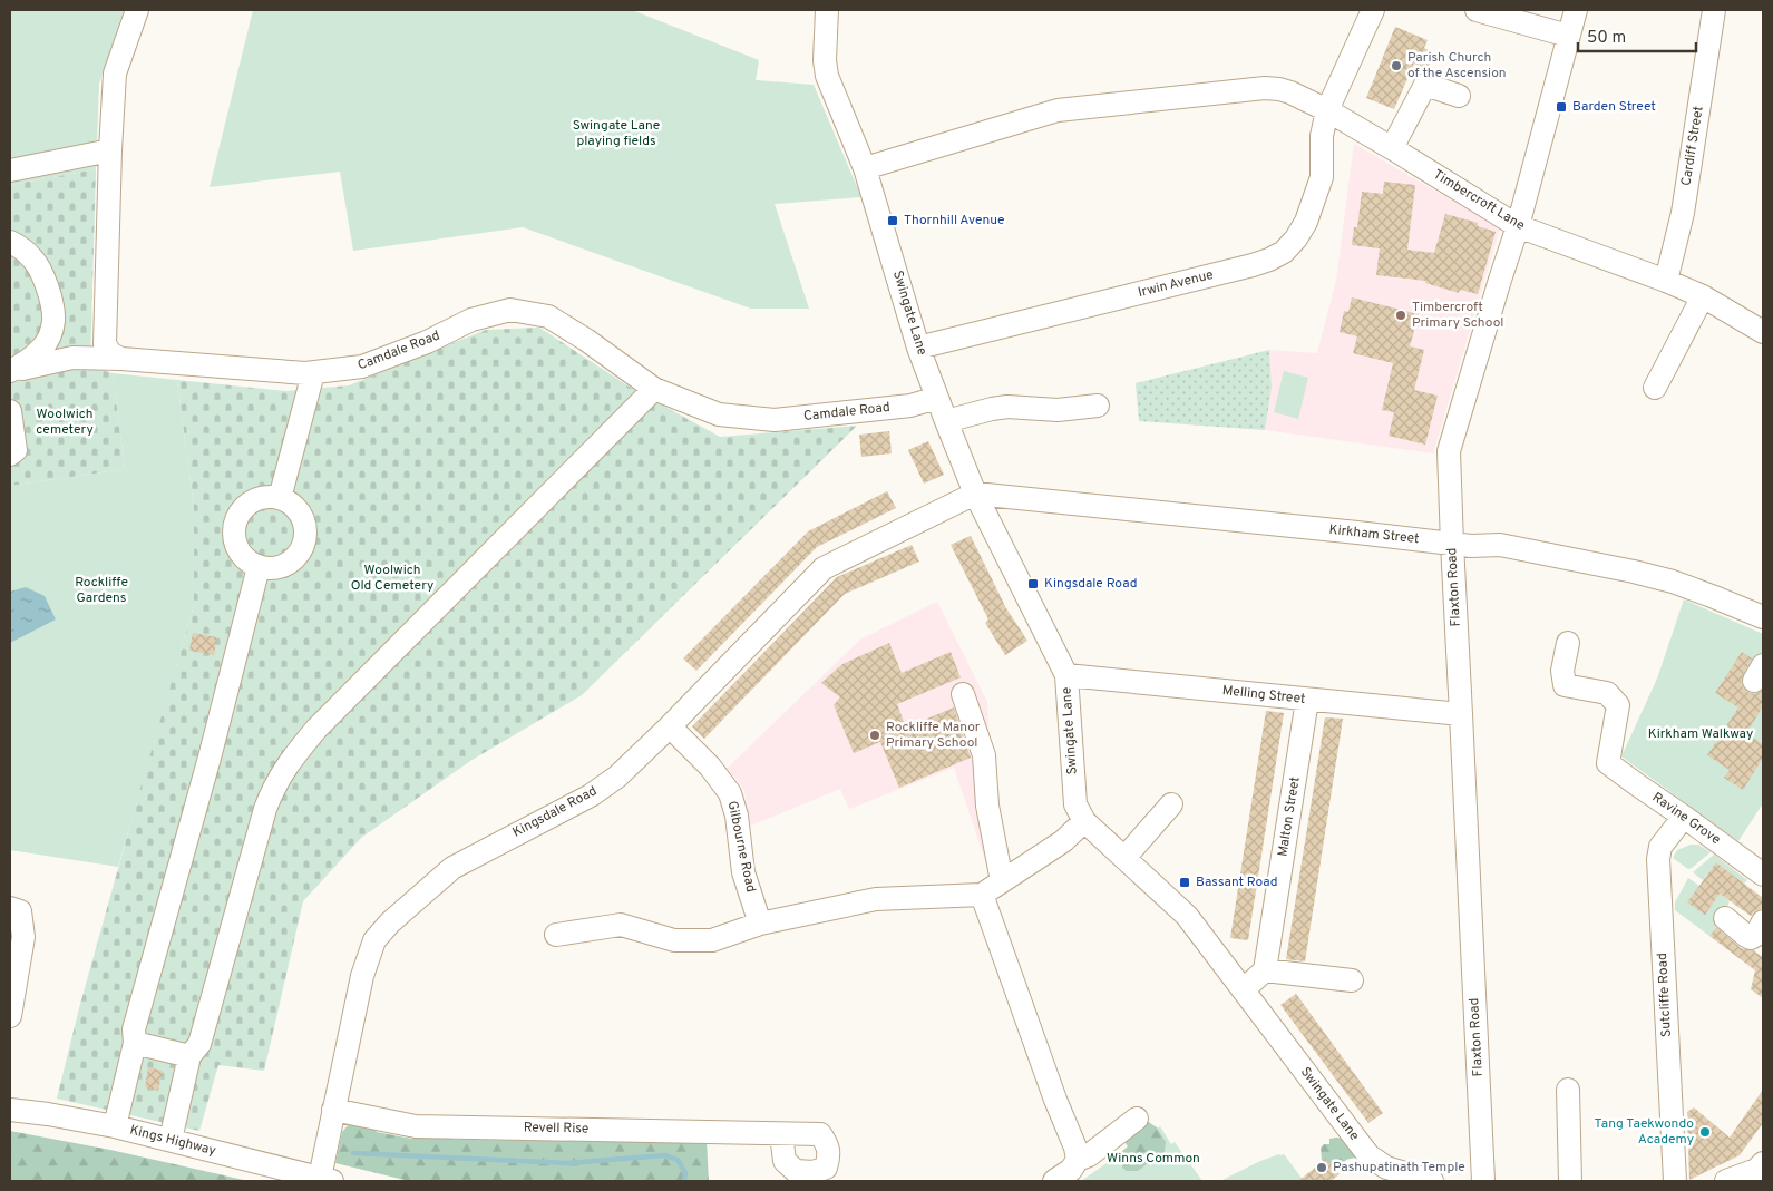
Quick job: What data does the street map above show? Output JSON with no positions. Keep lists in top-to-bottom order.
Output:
{
  "streets": {
    "street": [
      "Cardiff Street",
      "Timbercroft Lane",
      "Irwin Avenue",
      "Swingate Lane",
      "Camdale Road",
      "Kirkham Street",
      "Flaxton Road",
      "Melling Street",
      "Kingsdale Road",
      "Malton Street",
      "Ravine Grove",
      "Gilbourne Road",
      "Sutcliffe Road",
      "Revell Rise",
      "Kings Highway"
    ]
  },
  "crossings": [
    ["Cardiff Street", "Timbercroft Lane"],
    ["Timbercroft Lane", "Irwin Avenue"],
    ["Timbercroft Lane", "Flaxton Road"],
    ["Irwin Avenue", "Swingate Lane"],
    ["Swingate Lane", "Camdale Road"],
    ["Swingate Lane", "Kirkham Street"],
    ["Swingate Lane", "Melling Street"],
    ["Swingate Lane", "Kingsdale Road"],
    ["Kirkham Street", "Flaxton Road"],
    ["Kirkham Street", "Kingsdale Road"],
    ["Flaxton Road", "Melling Street"],
    ["Melling Street", "Malton Street"],
    ["Kingsdale Road", "Gilbourne Road"],
    ["Kingsdale Road", "Revell Rise"],
    ["Kingsdale Road", "Kings Highway"],
    ["Ravine Grove", "Sutcliffe Road"]
  ],
  "parks": [
    "Swingate Lane playing fields",
    "Woolwich cemetery",
    "Woolwich Old Cemetery",
    "Rockliffe Gardens",
    "Kirkham Walkway",
    "Winns Common"
  ],
  "places": {
    "other": [
      "Parish Church of the Ascension",
      "Timbercroft Primary School",
      "Rockliffe Manor Primary School",
      "Tang Taekwondo Academy",
      "Pashupatinath Temple"
    ],
    "transit": [
      "Barden Street",
      "Thornhill Avenue",
      "Kingsdale Road",
      "Bassant Road"
    ]
  },
  "scale_bar": "50 m"
}
